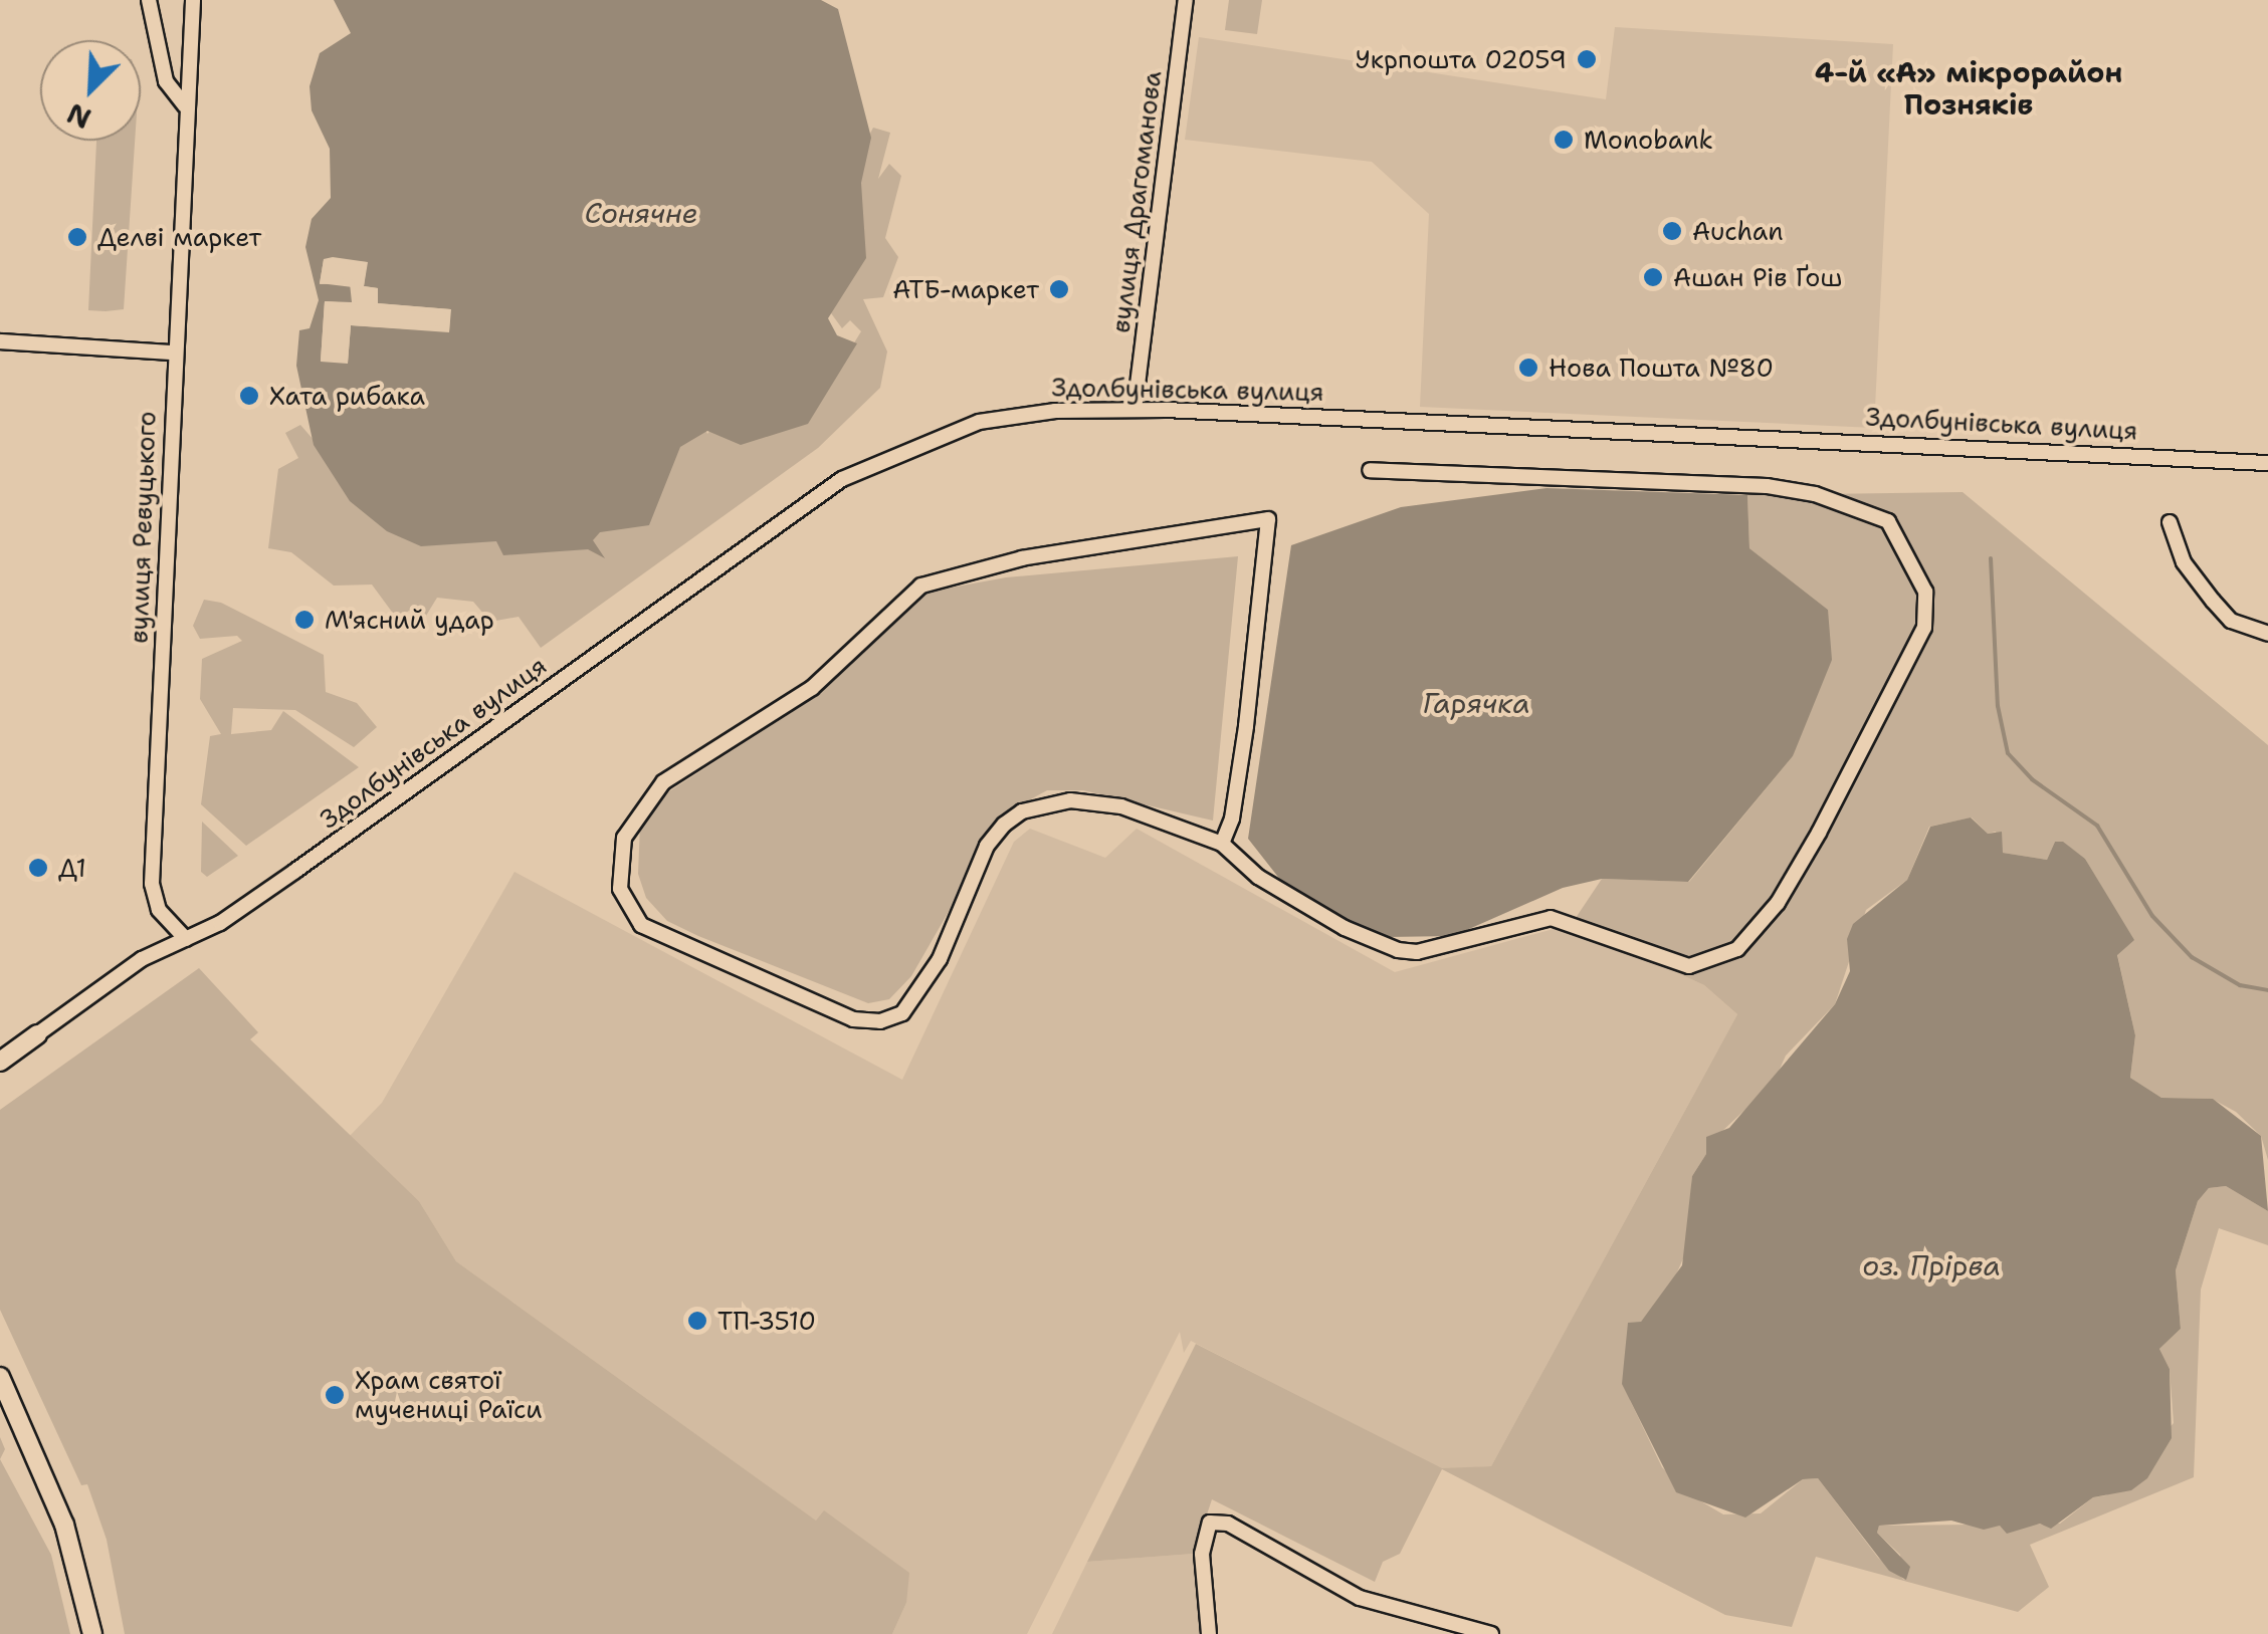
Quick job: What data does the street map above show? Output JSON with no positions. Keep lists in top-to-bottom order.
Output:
{
  "streets": {
    "main road": ["Здолбунівська вулиця"],
    "street": ["вулиця Драгоманова", "вулиця Ревуцького"]
  },
  "crossings": [
    ["вулиця Драгоманова", "Здолбунівська вулиця"],
    ["Здолбунівська вулиця", "вулиця Ревуцького"]
  ],
  "districts": ["4-й «А» мікрорайон Позняків"],
  "water": ["Сонячне", "Гарячка", "оз. Прірва"],
  "places": [
    "Укрпошта 02059",
    "Monobank",
    "Auchan",
    "Делві маркет",
    "Ашан Рів Ґош",
    "АТБ-маркет",
    "Нова Пошта №80",
    "Хата рибака",
    "М'ясний удар",
    "Д1",
    "ТП-3510",
    "Храм святої мучениці Раїси"
  ],
  "north": "bottom left"
}
